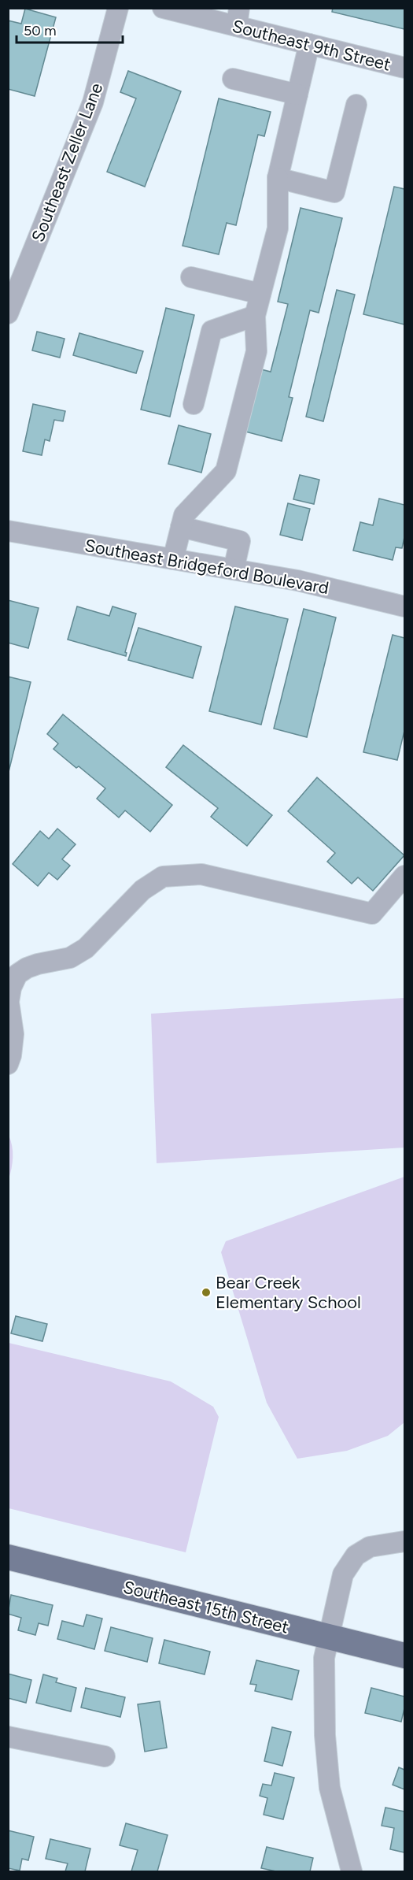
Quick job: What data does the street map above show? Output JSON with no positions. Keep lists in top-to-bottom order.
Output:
{
  "streets": {
    "main road": ["Southeast 15th Street"],
    "street": ["Southeast 9th Street", "Southeast Zeller Lane", "Southeast Bridgeford Boulevard"]
  },
  "places": ["Bear Creek Elementary School"],
  "scale_bar": "50 m"
}
